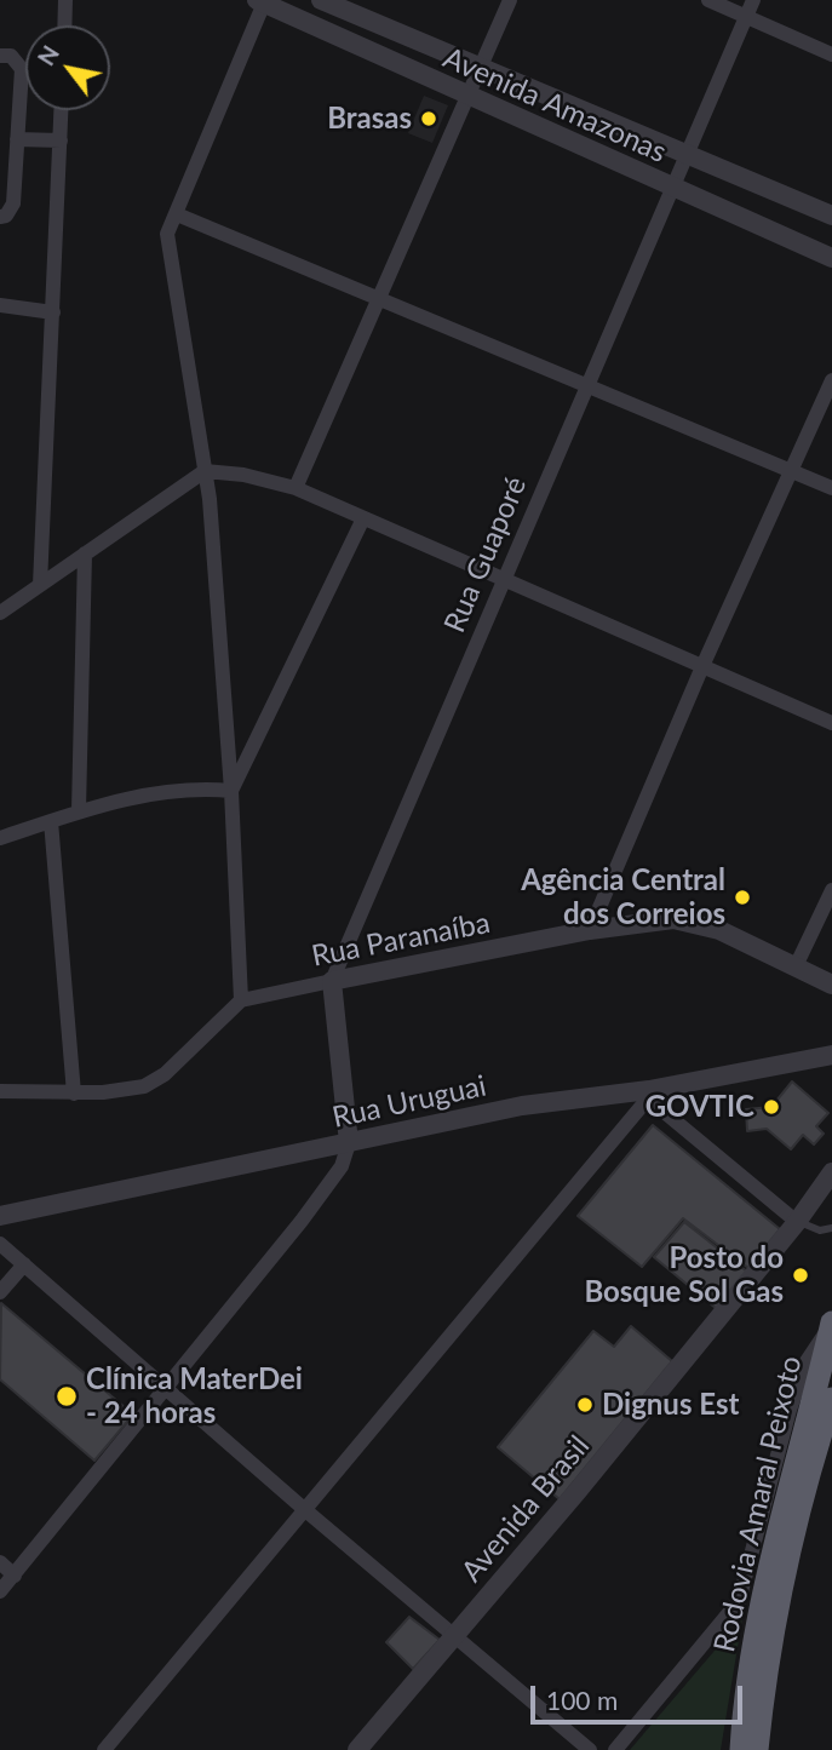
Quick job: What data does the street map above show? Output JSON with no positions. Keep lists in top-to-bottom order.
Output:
{
  "streets": {
    "highway": ["Rodovia Amaral Peixoto"],
    "street": [
      "Avenida Amazonas",
      "Rua Guaporé",
      "Rua Paranaíba",
      "Rua Uruguai",
      "Avenida Brasil"
    ]
  },
  "crossings": [
    ["Avenida Amazonas", "Rua Guaporé"],
    ["Rua Guaporé", "Rua Paranaíba"],
    ["Rua Guaporé", "Rua Uruguai"]
  ],
  "places": [
    "Brasas",
    "Agência Central dos Correios",
    "GOVTIC",
    "Posto do Bosque Sol Gas",
    "Clínica MaterDei - 24 horas",
    "Dignus Est"
  ],
  "scale_bar": "100 m",
  "north": "top left"
}
